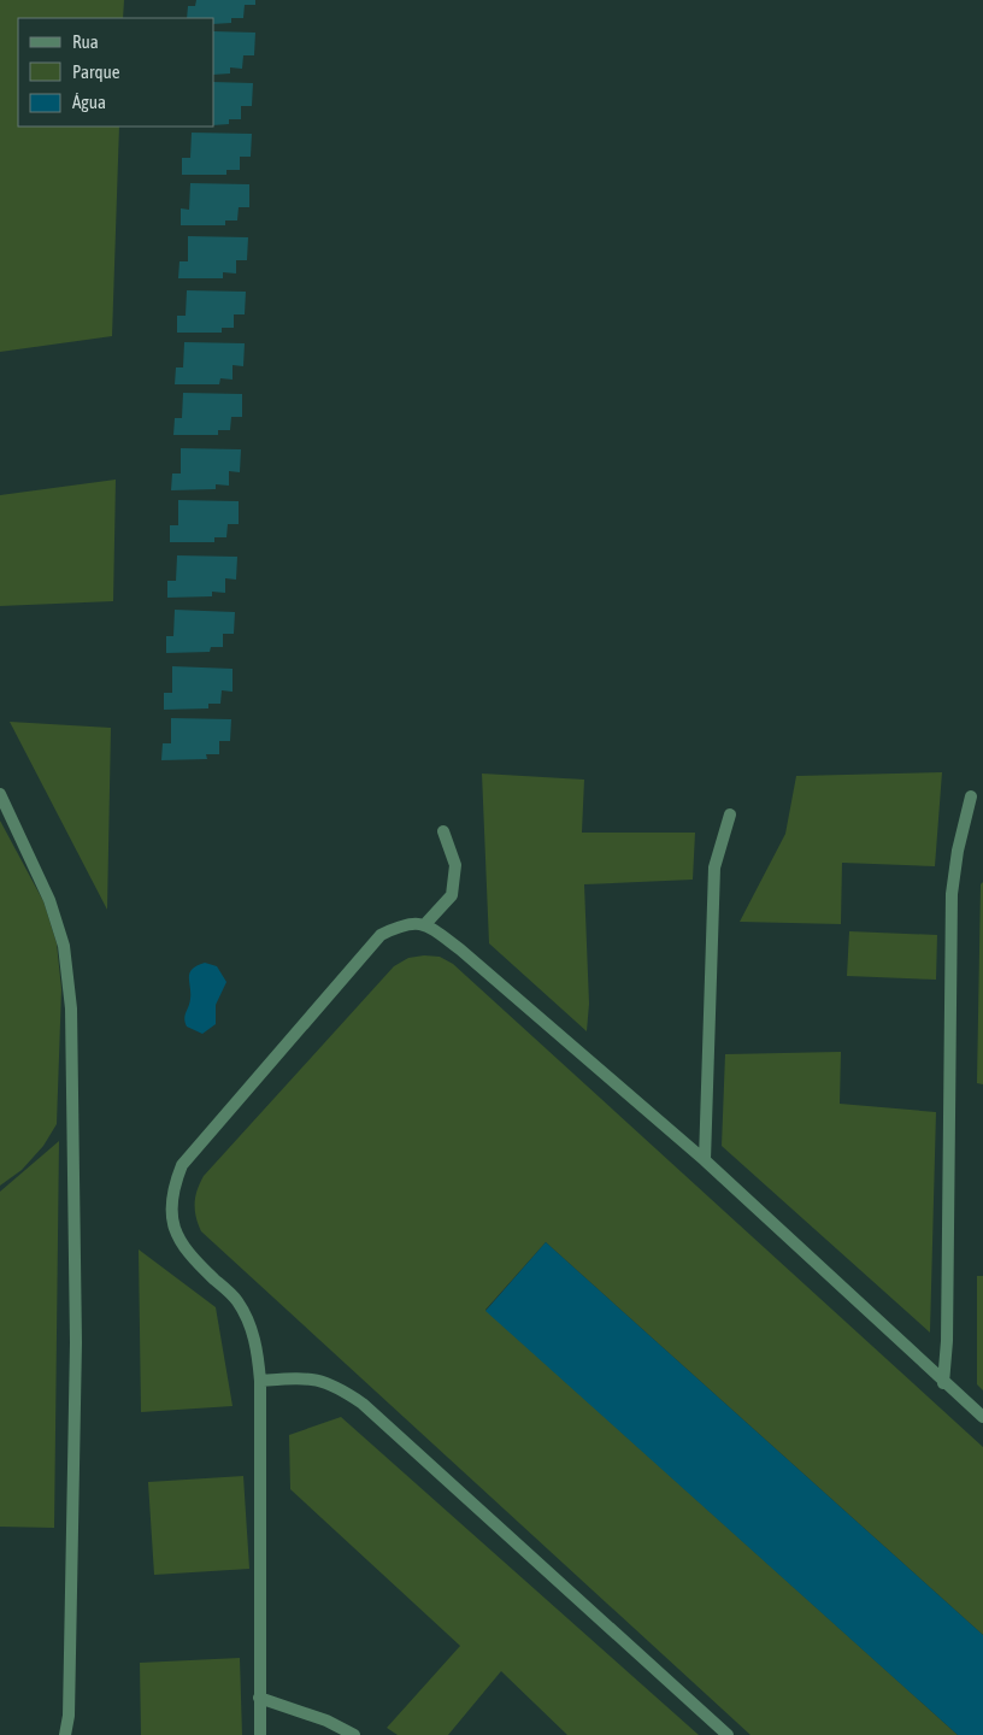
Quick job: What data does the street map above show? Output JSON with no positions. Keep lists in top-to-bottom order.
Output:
{
  "legend": ["Rua", "Parque", "Água"]
}
